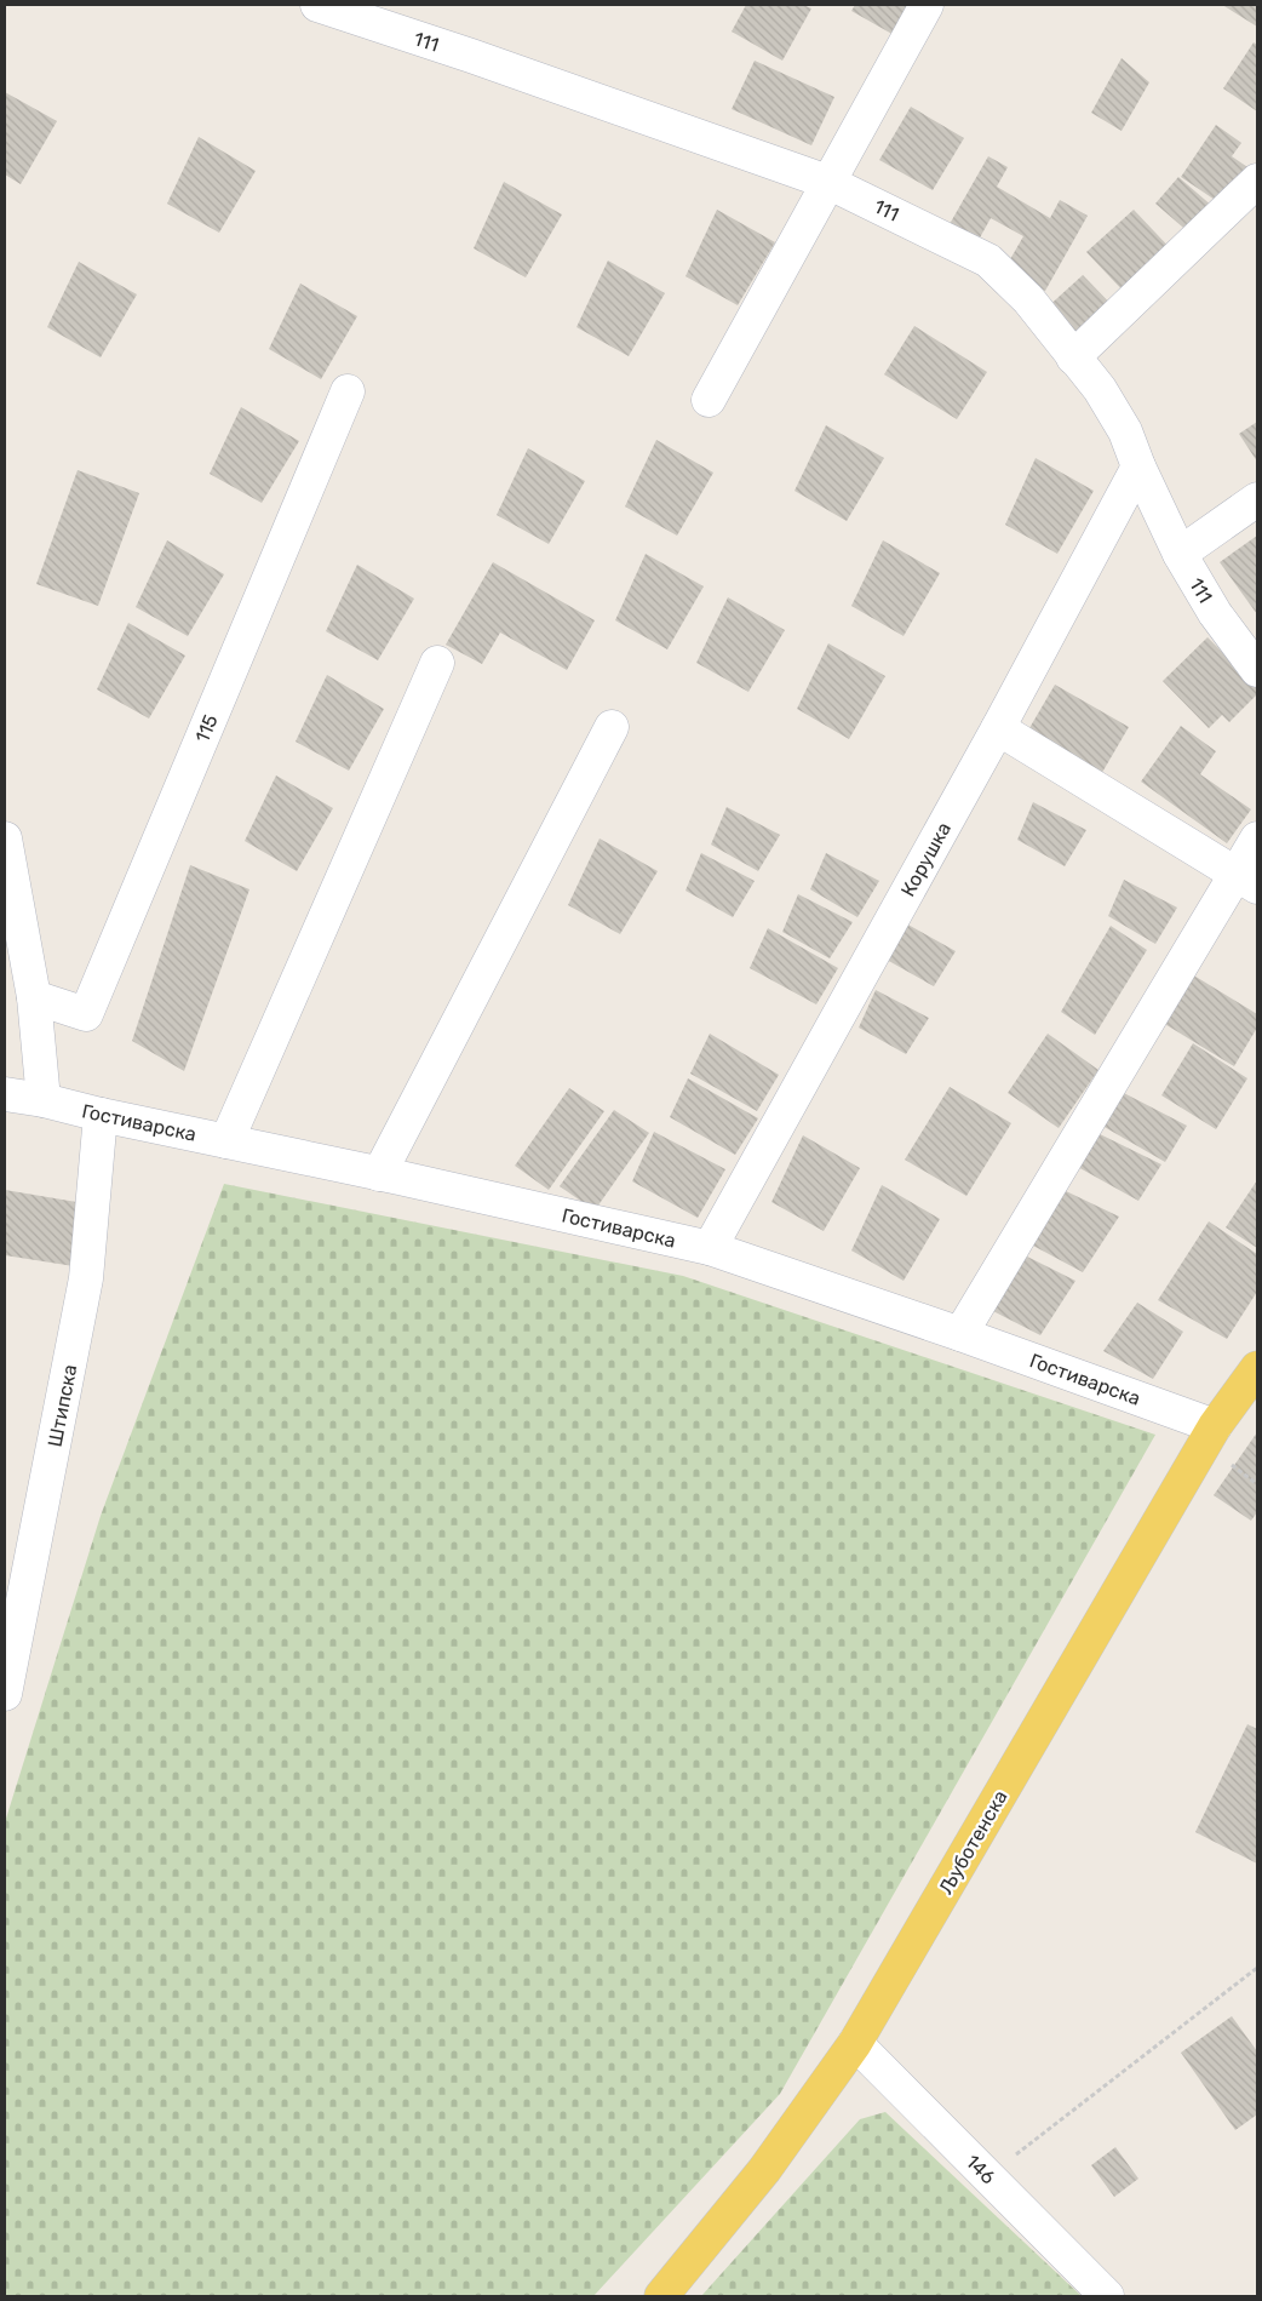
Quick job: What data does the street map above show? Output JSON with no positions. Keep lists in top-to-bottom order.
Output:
{
  "streets": {
    "main road": ["Љуботенска"],
    "street": [
      "111",
      "115",
      "Корушка",
      "Гостиварска",
      "Штипска",
      "146"
    ]
  },
  "crossings": [
    ["111", "Корушка"],
    ["Корушка", "Гостиварска"],
    ["Гостиварска", "Штипска"],
    ["Гостиварска", "Љуботенска"],
    ["Љуботенска", "146"]
  ]
}
